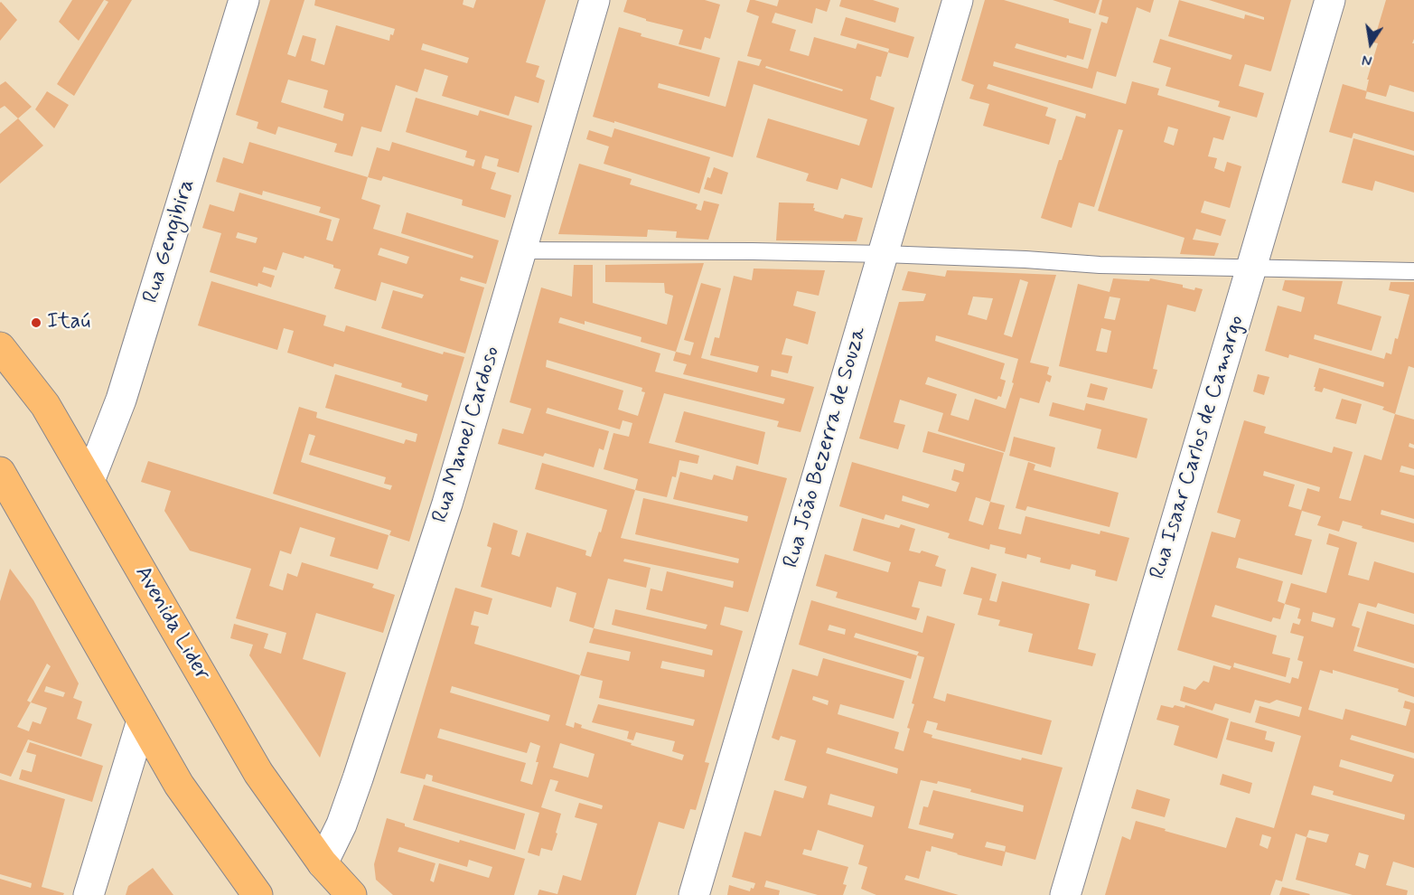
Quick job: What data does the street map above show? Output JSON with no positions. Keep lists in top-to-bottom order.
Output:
{
  "streets": {
    "main road": ["Avenida Lider"],
    "street": [
      "Rua Gengibira",
      "Rua Manoel Cardoso",
      "Rua João Bezerra de Souza",
      "Rua Isaar Carlos de Camargo"
    ]
  },
  "crossings": [
    ["Rua Gengibira", "Avenida Lider"],
    ["Rua Manoel Cardoso", "Avenida Lider"]
  ],
  "places": ["Itaú"],
  "north": "bottom"
}
